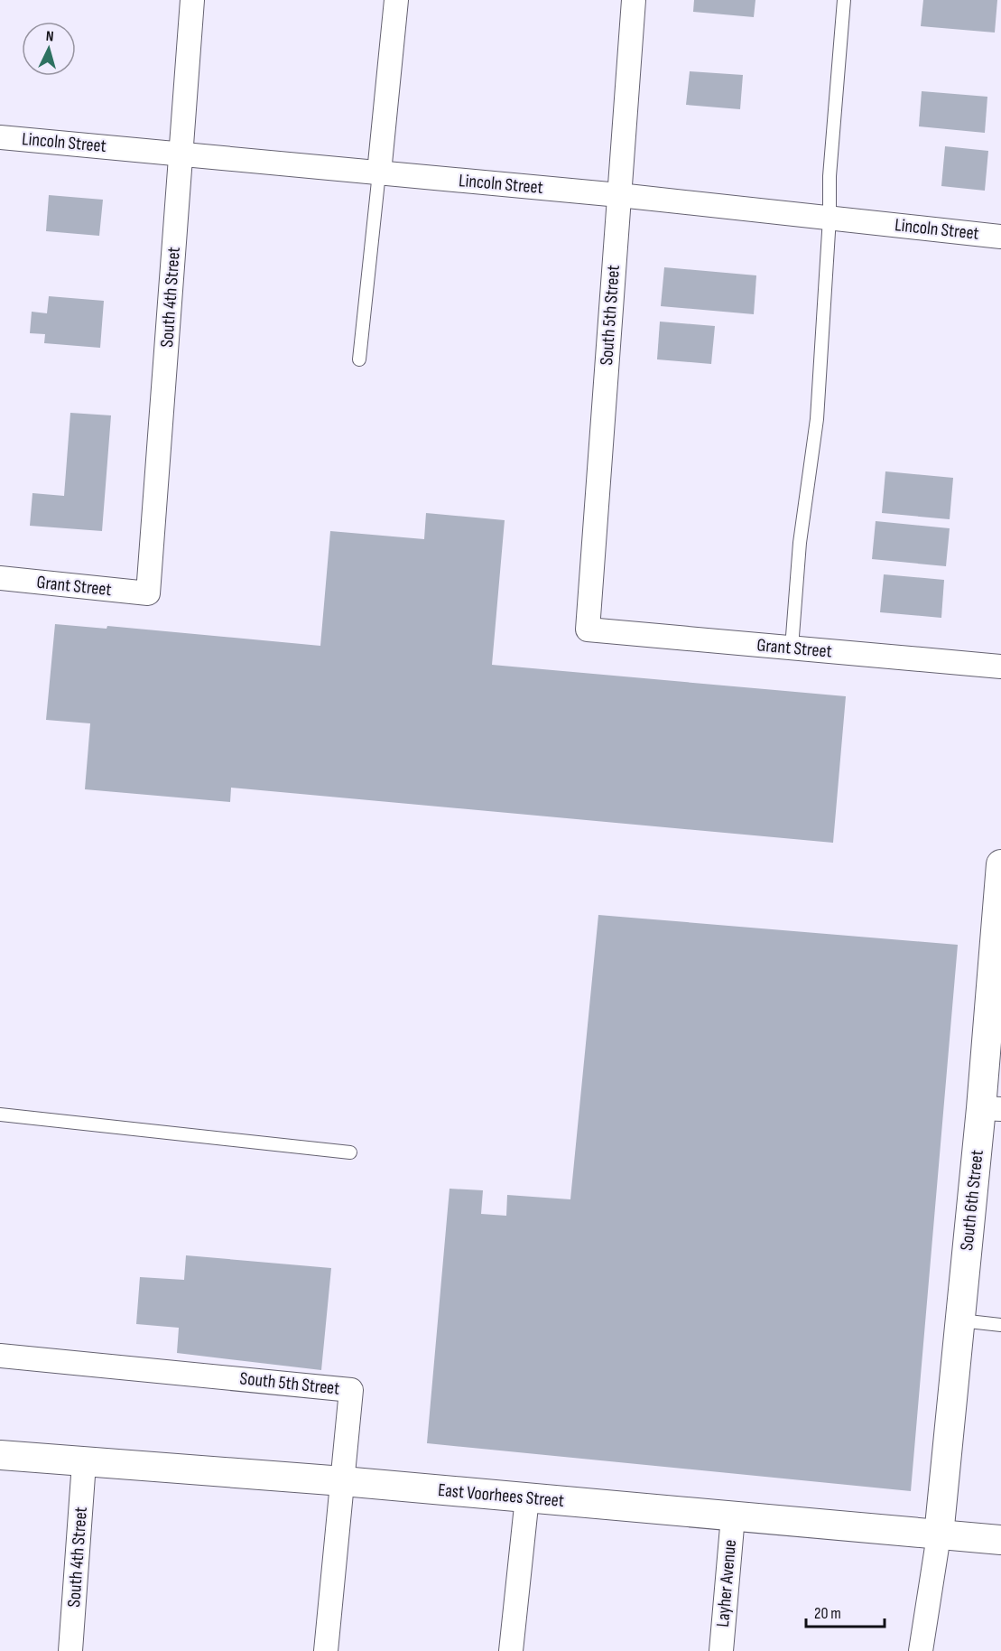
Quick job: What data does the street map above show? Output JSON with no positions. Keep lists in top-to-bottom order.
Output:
{
  "streets": {
    "street": [
      "Lincoln Street",
      "South 4th Street",
      "South 5th Street",
      "Grant Street",
      "South 6th Street",
      "East Voorhees Street",
      "Layher Avenue"
    ]
  },
  "crossings": [
    ["Lincoln Street", "South 4th Street"],
    ["Lincoln Street", "South 5th Street"],
    ["South 4th Street", "Grant Street"],
    ["South 4th Street", "East Voorhees Street"],
    ["South 5th Street", "Grant Street"],
    ["South 5th Street", "East Voorhees Street"],
    ["South 6th Street", "East Voorhees Street"],
    ["East Voorhees Street", "Layher Avenue"]
  ],
  "scale_bar": "20 m",
  "north": "top"
}
